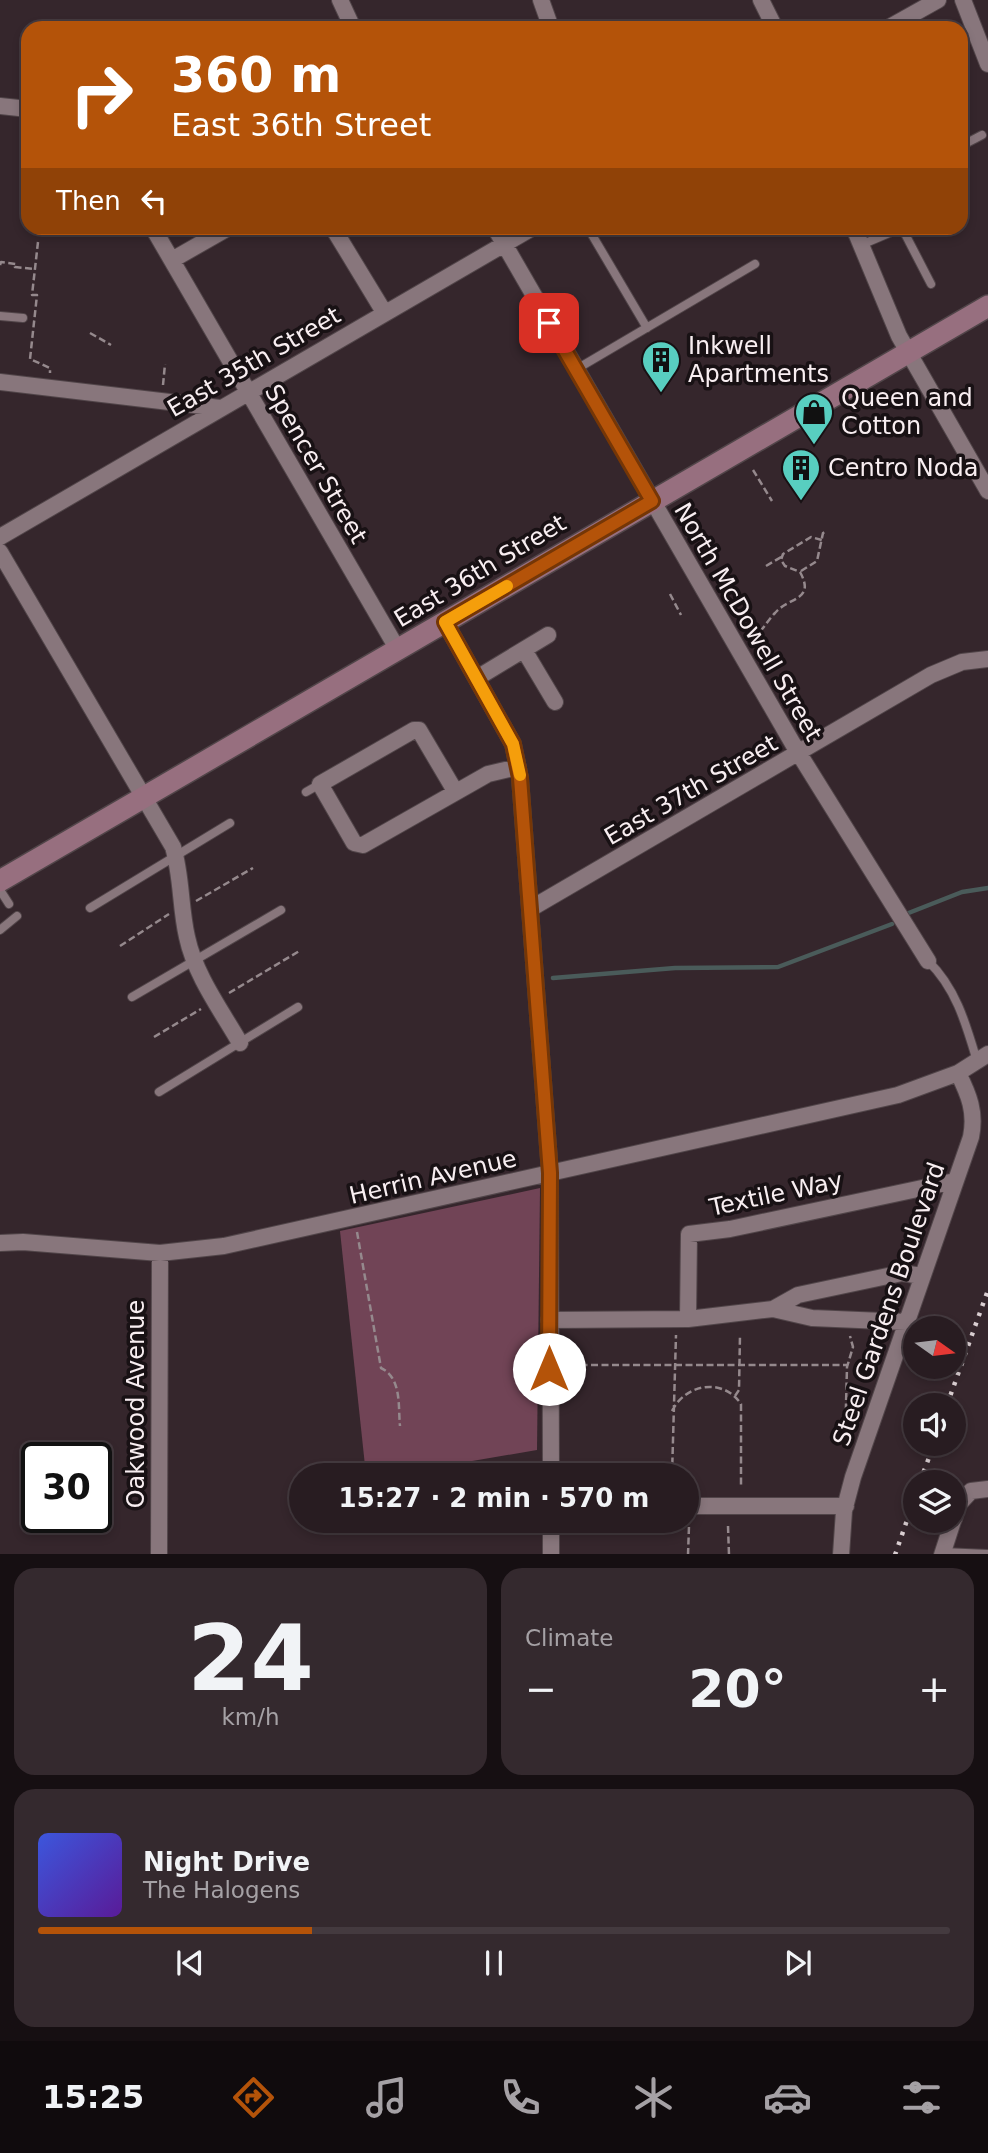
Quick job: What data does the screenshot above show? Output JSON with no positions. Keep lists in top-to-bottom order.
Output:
{
  "streets": {
    "street": [
      "East 35th Street",
      "Spencer Street",
      "East 36th Street",
      "North McDowell Street",
      "East 37th Street",
      "Herrin Avenue",
      "Textile Way",
      "Steel Gardens Boulevard",
      "Oakwood Avenue"
    ]
  },
  "crossings": [
    ["East 35th Street", "Spencer Street"],
    ["East 35th Street", "North McDowell Street"],
    ["Spencer Street", "East 36th Street"],
    ["East 36th Street", "North McDowell Street"],
    ["North McDowell Street", "East 37th Street"],
    ["Herrin Avenue", "Steel Gardens Boulevard"],
    ["Herrin Avenue", "Oakwood Avenue"],
    ["Textile Way", "Steel Gardens Boulevard"]
  ],
  "places": {
    "building": ["Inkwell Apartments", "Centro Noda"],
    "shop": ["Queen and Cotton"]
  },
  "north": "right",
  "page": {
    "turn": ["360 m", "East 36th Street"],
    "then": "Then",
    "limit": "30",
    "trip": "15:27 · 2 min · 570 m",
    "tile": [
      ["24", "km/h"],
      "Climate"
    ],
    "heat": ["−", "20°", "+"],
    "song": ["Night Drive", "The Halogens"],
    "tabs": "15:25"
  }
}
